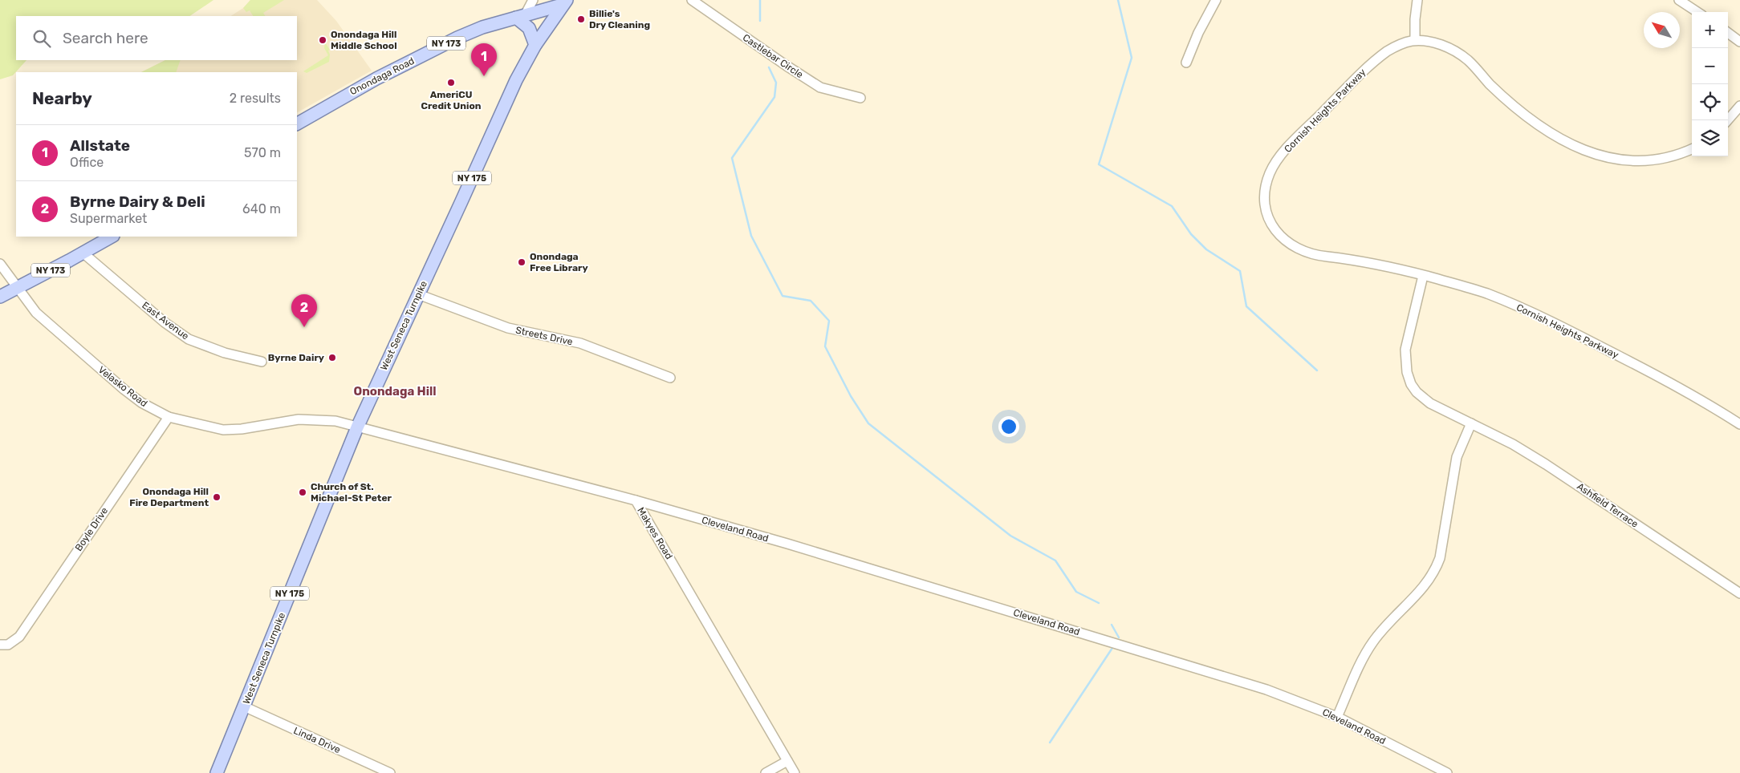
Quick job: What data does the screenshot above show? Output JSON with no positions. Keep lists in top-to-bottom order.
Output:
{
  "streets": {
    "main road": [
      "NY 173",
      "Onondaga Road",
      "NY 175",
      "West Seneca Turnpike"
    ],
    "street": [
      "Castlebar Circle",
      "Cornish Heights Parkway",
      "East Avenue",
      "Streets Drive",
      "Velasko Road",
      "Ashfield Terrace",
      "Boyle Drive",
      "Cleveland Road",
      "Makyes Road",
      "Linda Drive"
    ]
  },
  "crossings": [
    ["NY 173", "East Avenue"],
    ["NY 173", "Velasko Road"],
    ["Onondaga Road", "West Seneca Turnpike"],
    ["Cornish Heights Parkway", "Ashfield Terrace"],
    ["West Seneca Turnpike", "Streets Drive"],
    ["West Seneca Turnpike", "Velasko Road"],
    ["West Seneca Turnpike", "Makyes Road"],
    ["West Seneca Turnpike", "Linda Drive"],
    ["Velasko Road", "Boyle Drive"],
    ["Velasko Road", "Makyes Road"],
    ["Cleveland Road", "Makyes Road"]
  ],
  "districts": ["Onondaga Hill"],
  "places": [
    "Billie's Dry Cleaning",
    "Onondaga Hill Middle School",
    "AmeriCU Credit Union",
    "Onondaga Free Library",
    "Byrne Dairy",
    "Church of St. Michael-St Peter",
    "Onondaga Hill Fire Department"
  ],
  "north": "top left",
  "page": {
    "map_buttons": ["+", "−"],
    "search": "Search here",
    "pins": ["1", "2"],
    "heading": ["Nearby", "2 results"],
    "list": [
      {
        "mark": "1",
        "name": "Allstate",
        "note": "Office",
        "value": "570 m"
      },
      {
        "mark": "2",
        "name": "Byrne Dairy & Deli",
        "note": "Supermarket",
        "value": "640 m"
      }
    ]
  }
}
